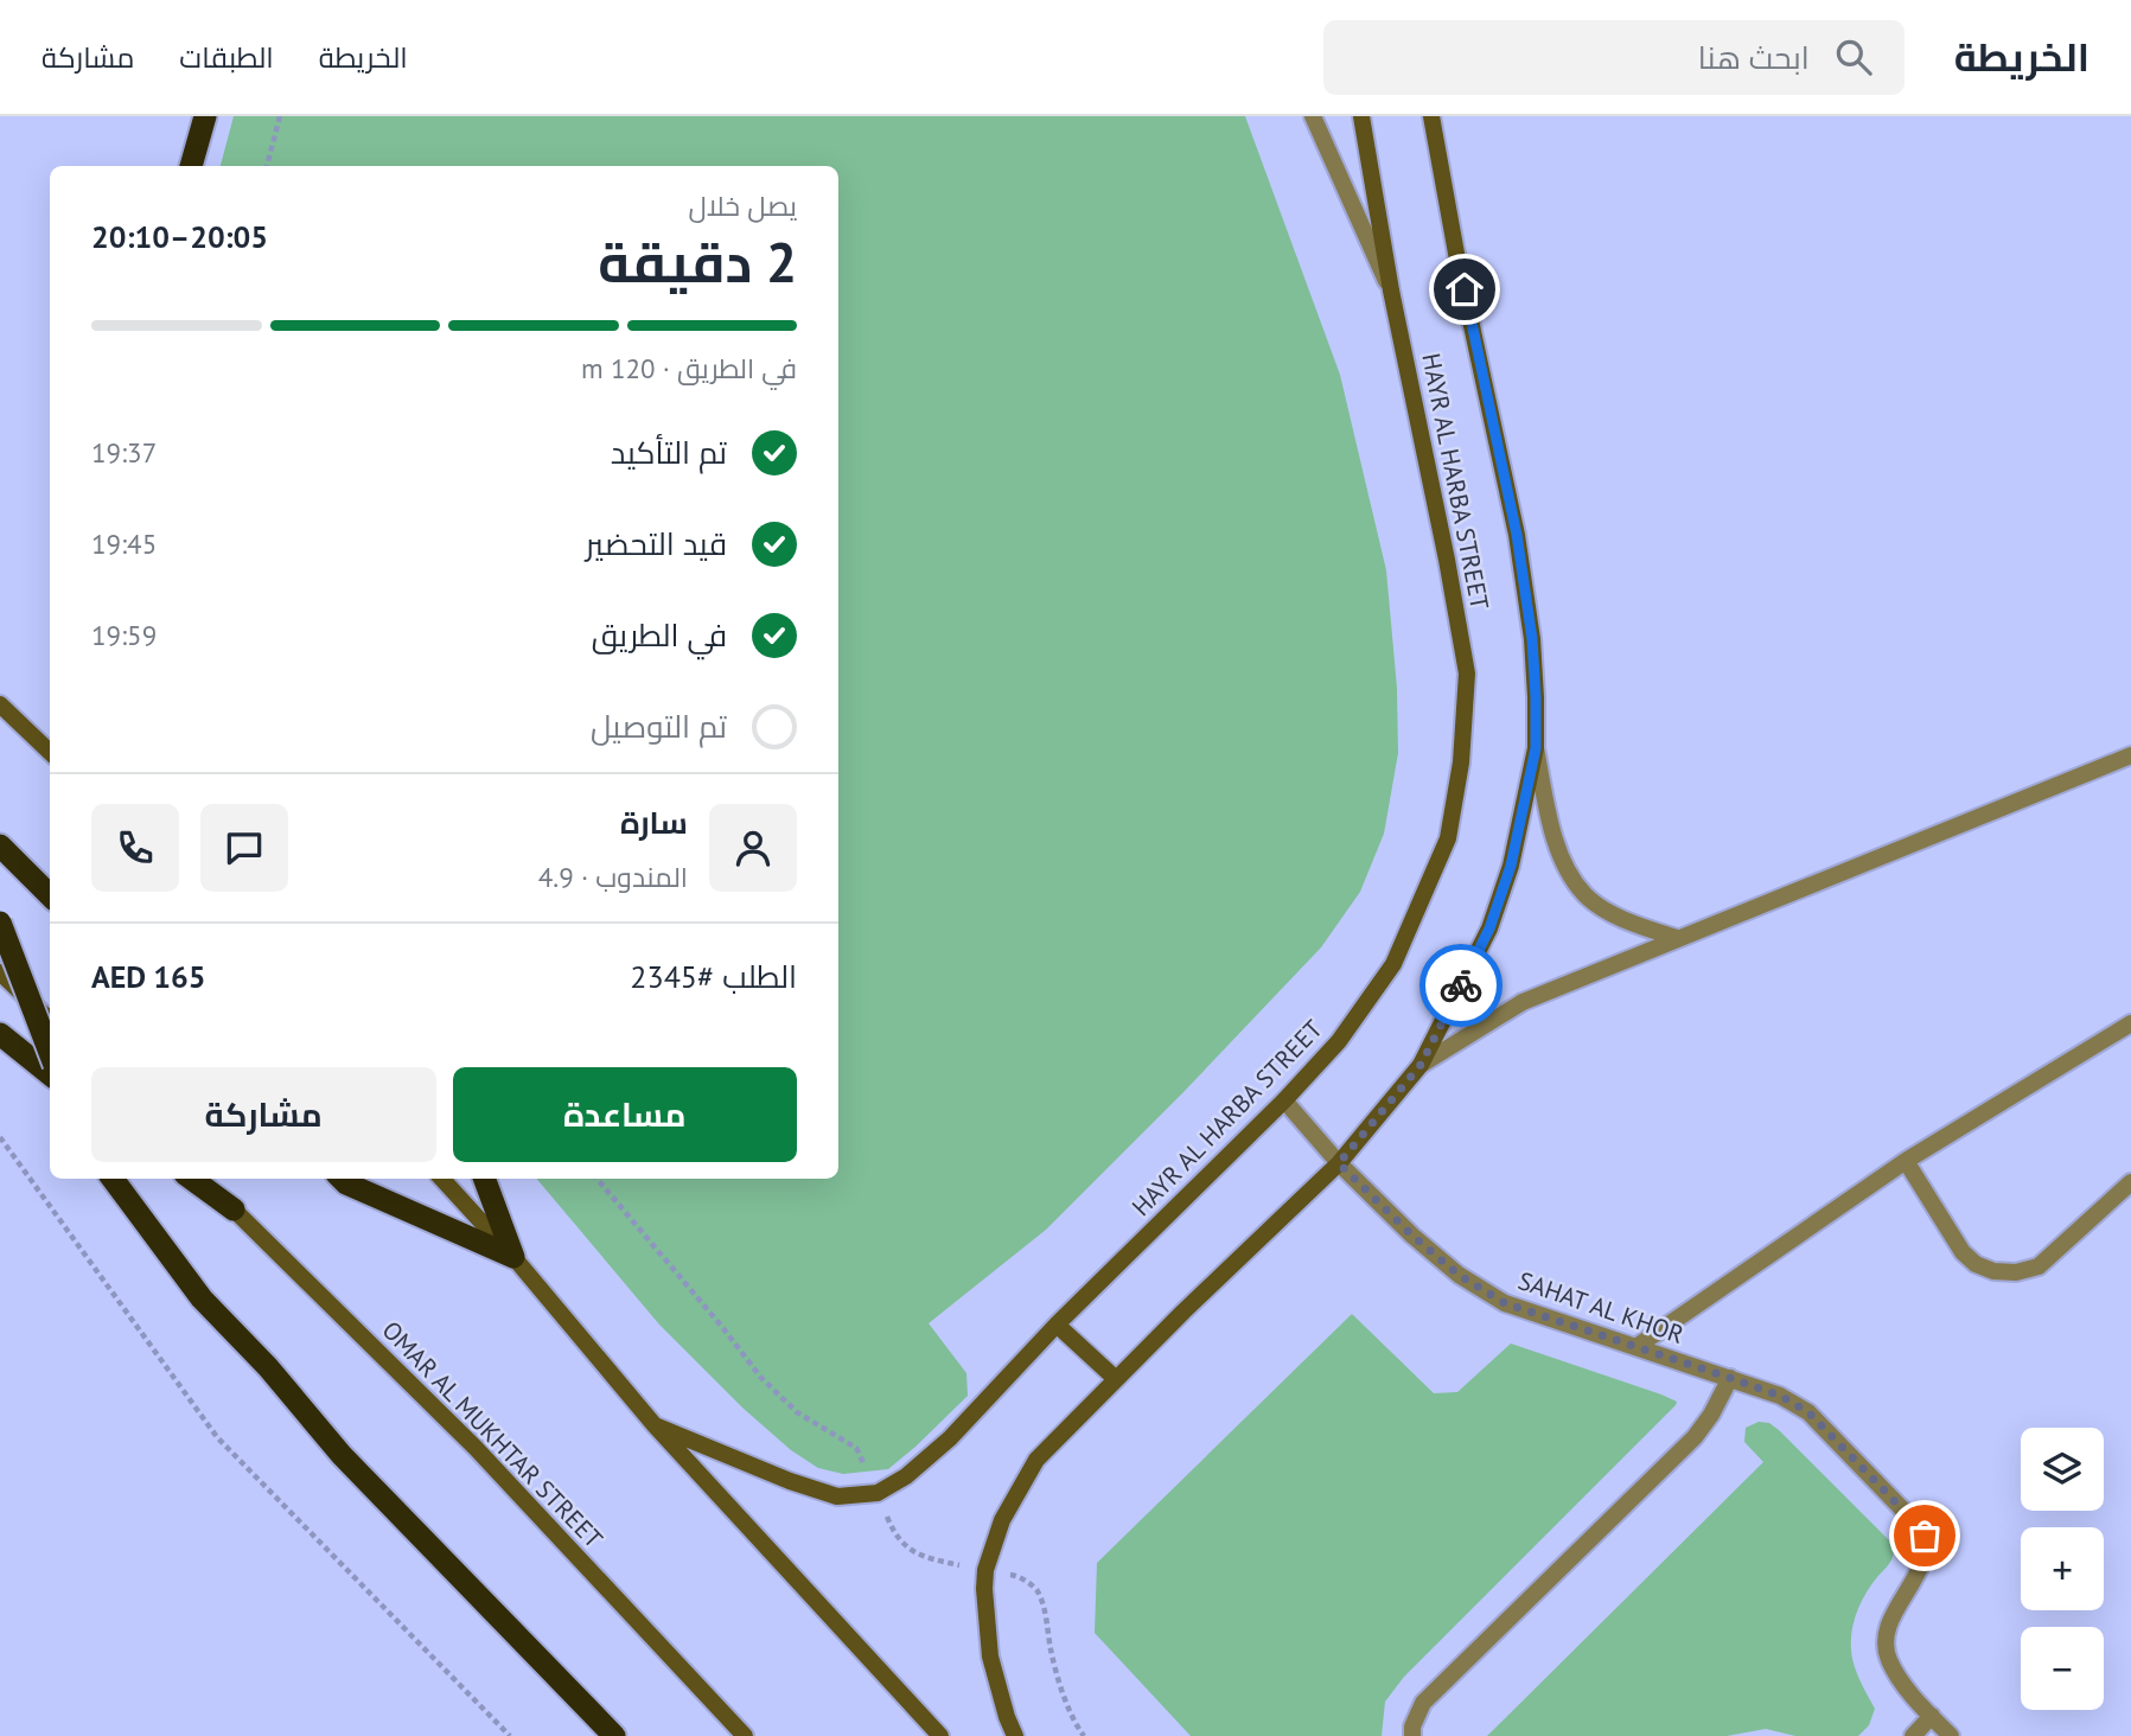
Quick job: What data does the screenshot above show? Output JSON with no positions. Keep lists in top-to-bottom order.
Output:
{
  "streets": {
    "main road": ["HAYR AL HARBA STREET", "OMAR AL MUKHTAR STREET"],
    "street": ["SAHAT AL KHOR"]
  },
  "crossings": [
    ["HAYR AL HARBA STREET", "SAHAT AL KHOR"]
  ],
  "page": {
    "header": "الخريطة",
    "search": "ابحث هنا",
    "nav": ["الخريطة", "الطبقات", "مشاركة"],
    "heading": ["2 دقيقة", "يصل خلال", "20:05–20:10"],
    "panel": [
      "سارة",
      "المندوب · 4.9",
      "الطلب #2345",
      "AED 165"
    ],
    "bar": "في الطريق · 120 m",
    "list": [
      ["تم التأكيد", "19:37"],
      ["قيد التحضير", "19:45"],
      ["في الطريق", "19:59"],
      "تم التوصيل"
    ],
    "buttons": ["مساعدة", "مشاركة"],
    "map_buttons": ["+", "−"]
  }
}
